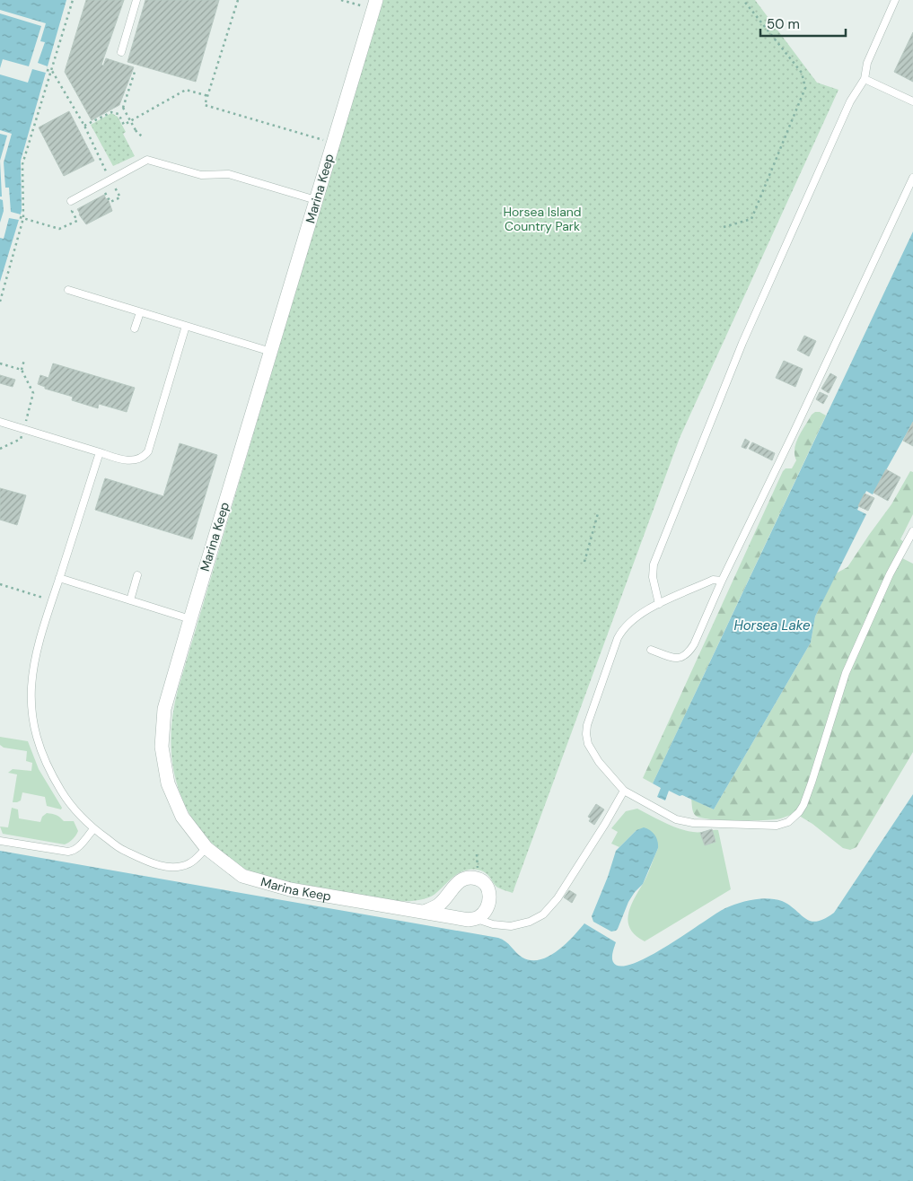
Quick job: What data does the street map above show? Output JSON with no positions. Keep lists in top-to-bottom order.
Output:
{
  "streets": {
    "street": ["Marina Keep"]
  },
  "water": ["Horsea Lake"],
  "parks": ["Horsea Island Country Park"],
  "scale_bar": "50 m"
}
